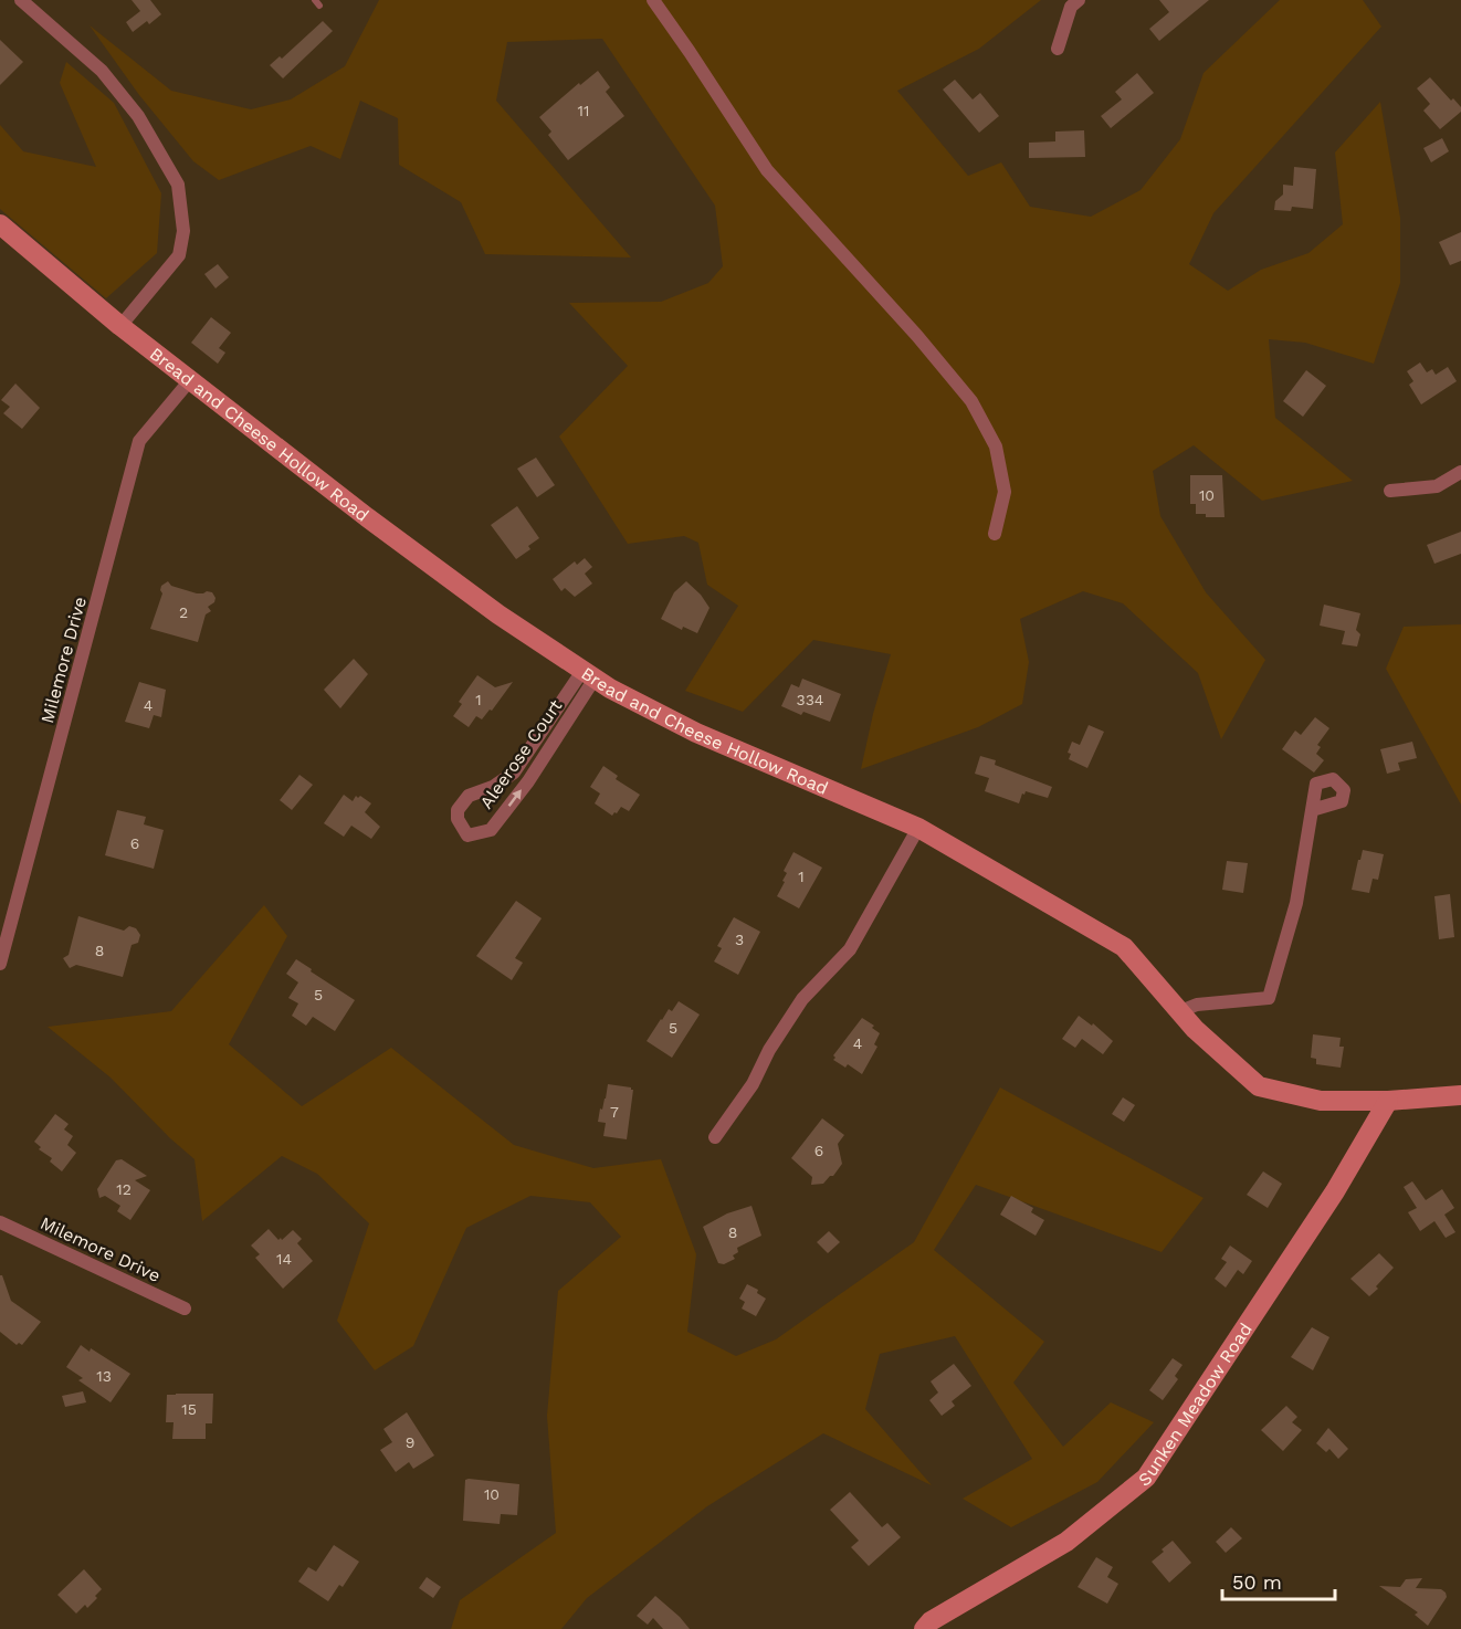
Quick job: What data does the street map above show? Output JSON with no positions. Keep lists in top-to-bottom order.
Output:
{
  "streets": {
    "main road": ["Bread and Cheese Hollow Road", "Sunken Meadow Road"],
    "street": ["Milemore Drive", "Aleerose Court"]
  },
  "crossings": [
    ["Bread and Cheese Hollow Road", "Milemore Drive"],
    ["Bread and Cheese Hollow Road", "Aleerose Court"],
    ["Bread and Cheese Hollow Road", "Sunken Meadow Road"]
  ],
  "house_numbers": [
    "11",
    "10",
    "2",
    "1",
    "334",
    "4",
    "6",
    "1",
    "3",
    "8",
    "5",
    "5",
    "4",
    "7",
    "6",
    "12",
    "8",
    "14",
    "13",
    "15",
    "9",
    "10"
  ],
  "scale_bar": "50 m"
}
